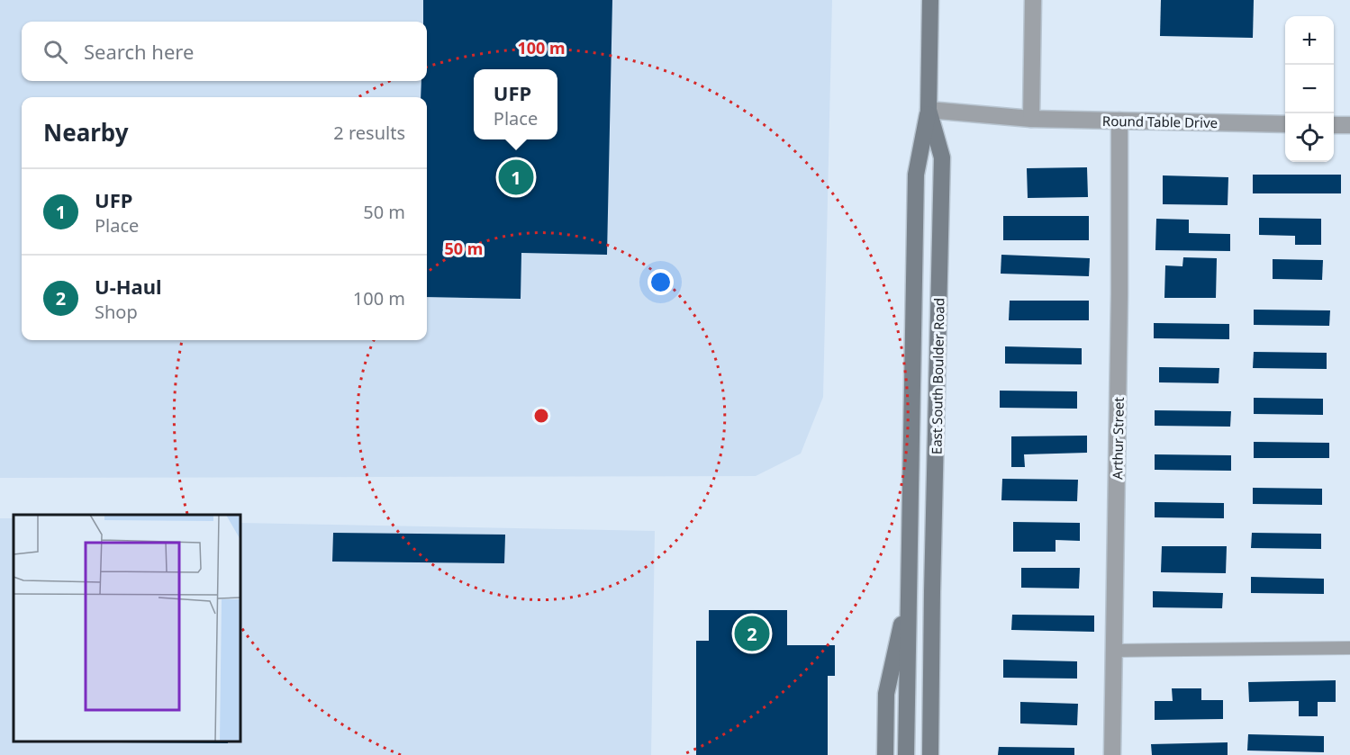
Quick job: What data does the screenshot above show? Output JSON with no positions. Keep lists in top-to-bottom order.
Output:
{
  "streets": {
    "main road": ["East South Boulder Road"],
    "street": ["Round Table Drive", "Arthur Street"]
  },
  "crossings": [
    ["Round Table Drive", "East South Boulder Road"],
    ["Round Table Drive", "Arthur Street"]
  ],
  "page": {
    "map_buttons": ["+", "−"],
    "search": "Search here",
    "popup": ["UFP", "Place"],
    "heading": ["Nearby", "2 results"],
    "pins": ["1", "2"],
    "list": [
      {
        "mark": "1",
        "name": "UFP",
        "note": "Place",
        "value": "50 m"
      },
      {
        "mark": "2",
        "name": "U-Haul",
        "note": "Shop",
        "value": "100 m"
      }
    ]
  },
  "rings": ["100 m", "50 m"]
}
